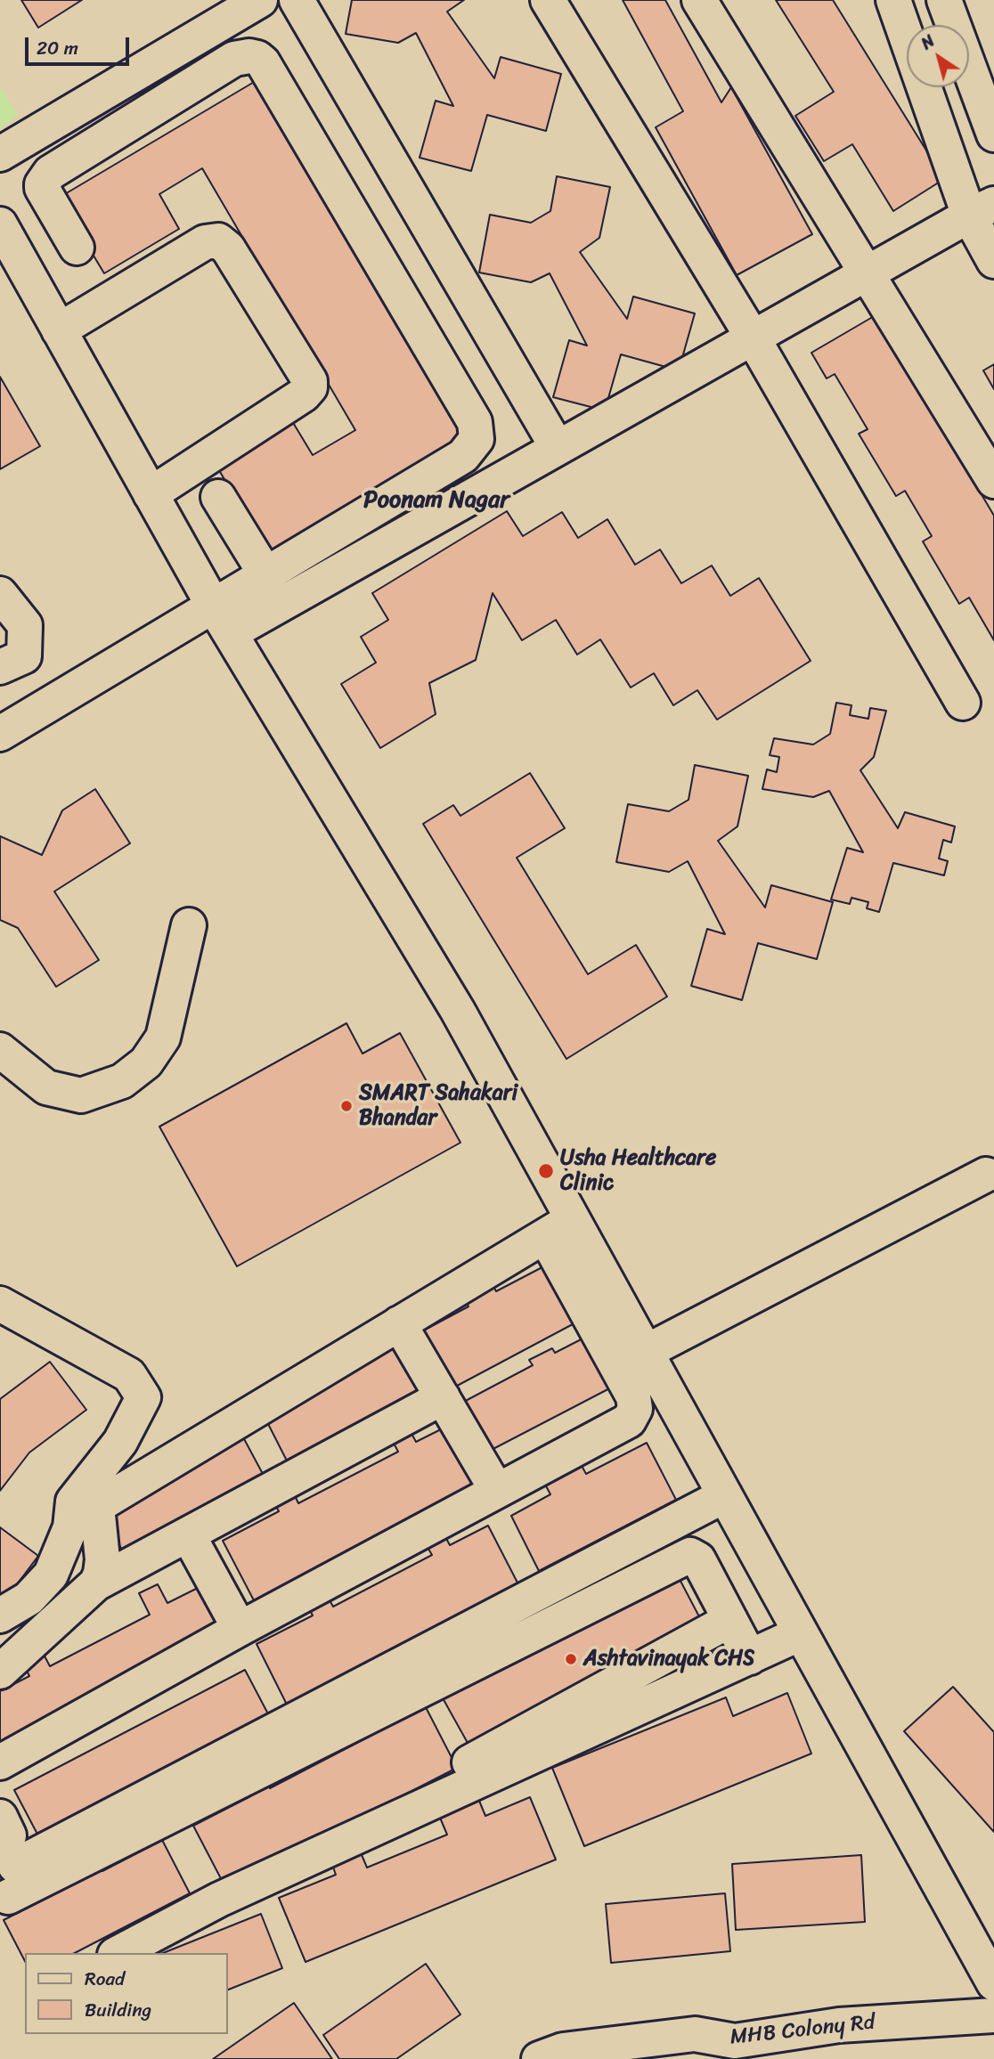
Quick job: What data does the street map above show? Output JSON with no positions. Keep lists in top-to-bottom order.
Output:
{
  "streets": {
    "street": ["MHB Colony Rd"]
  },
  "districts": ["Poonam Nagar"],
  "places": ["SMART Sahakari Bhandar", "Usha Healthcare Clinic", "Ashtavinayak CHS"],
  "legend": ["Road", "Building"],
  "scale_bar": "20 m",
  "north": "top left"
}
